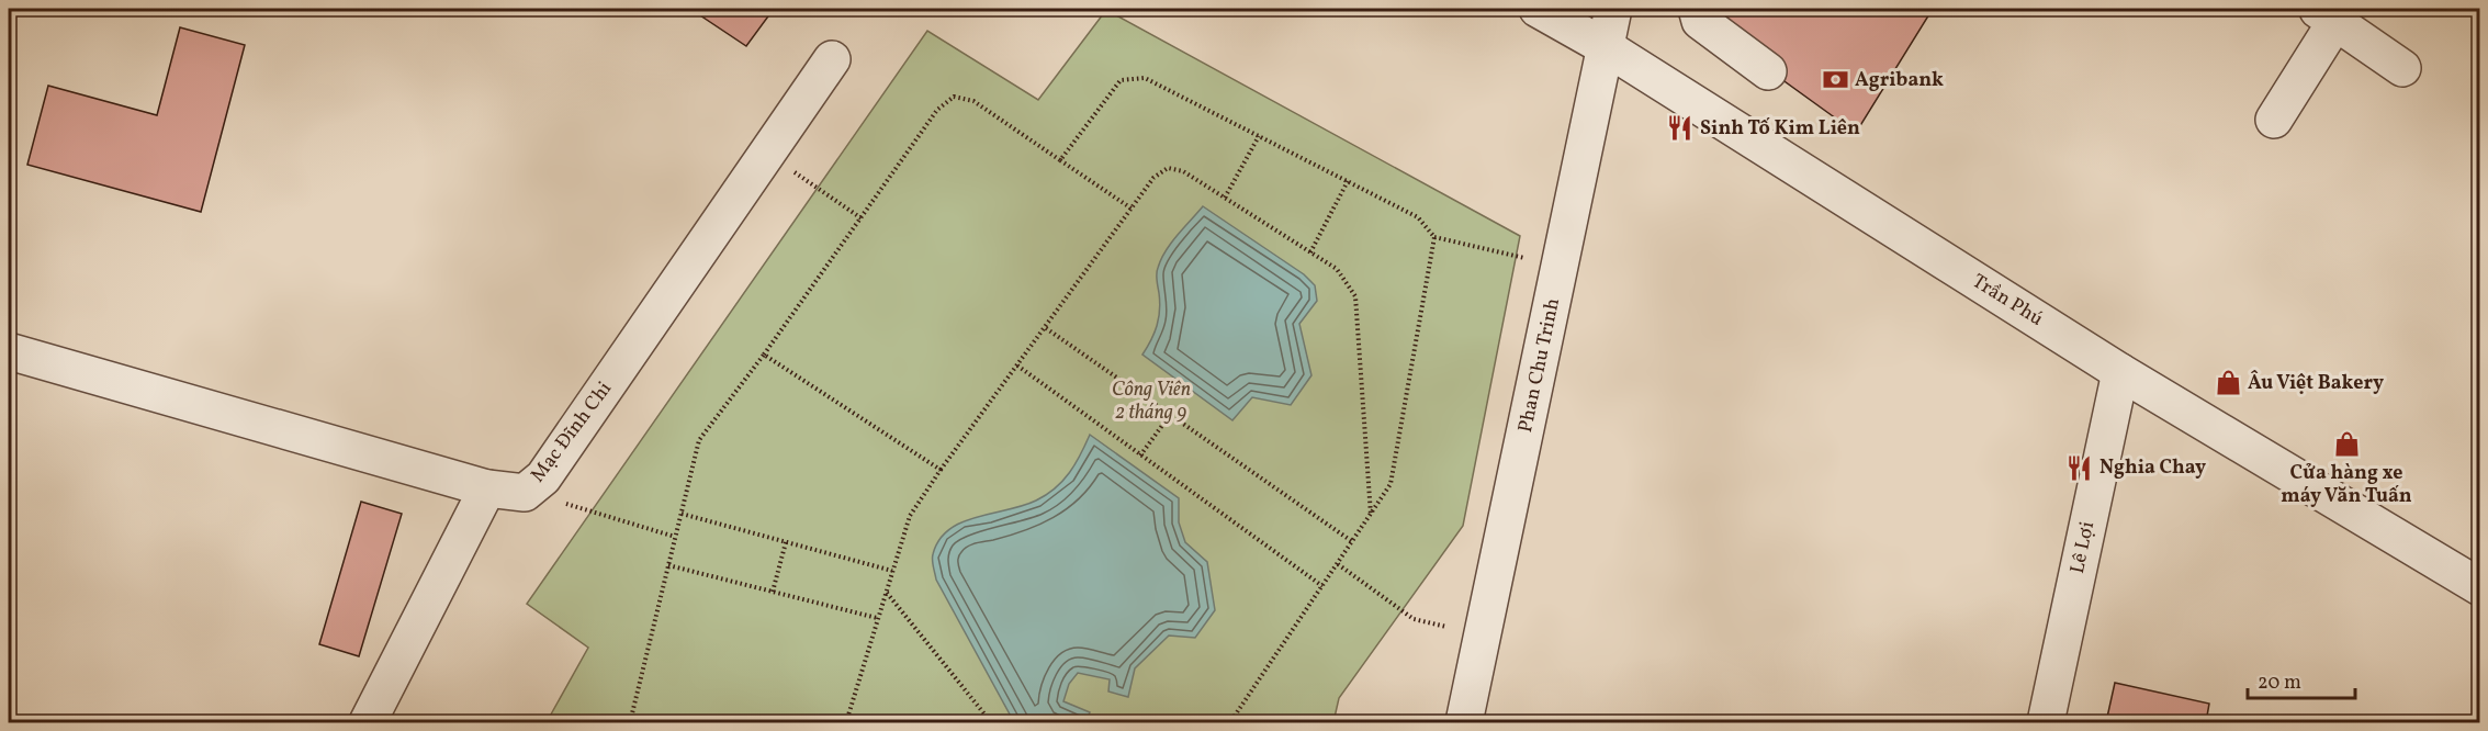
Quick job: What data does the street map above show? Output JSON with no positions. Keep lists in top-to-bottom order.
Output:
{
  "streets": {
    "street": [
      "Trần Phú",
      "Phan Chu Trinh",
      "Mạc Đĩnh Chi",
      "Lê Lợi"
    ]
  },
  "crossings": [
    ["Trần Phú", "Phan Chu Trinh"],
    ["Trần Phú", "Lê Lợi"]
  ],
  "parks": ["Công Viên 2 tháng 9"],
  "places": {
    "bank": ["Agribank"],
    "restaurant": ["Sinh Tố Kim Liên", "Nghia Chay"],
    "shop": ["Âu Việt Bakery", "Cửa hàng xe máy Văn Tuấn"]
  },
  "scale_bar": "20 m"
}
